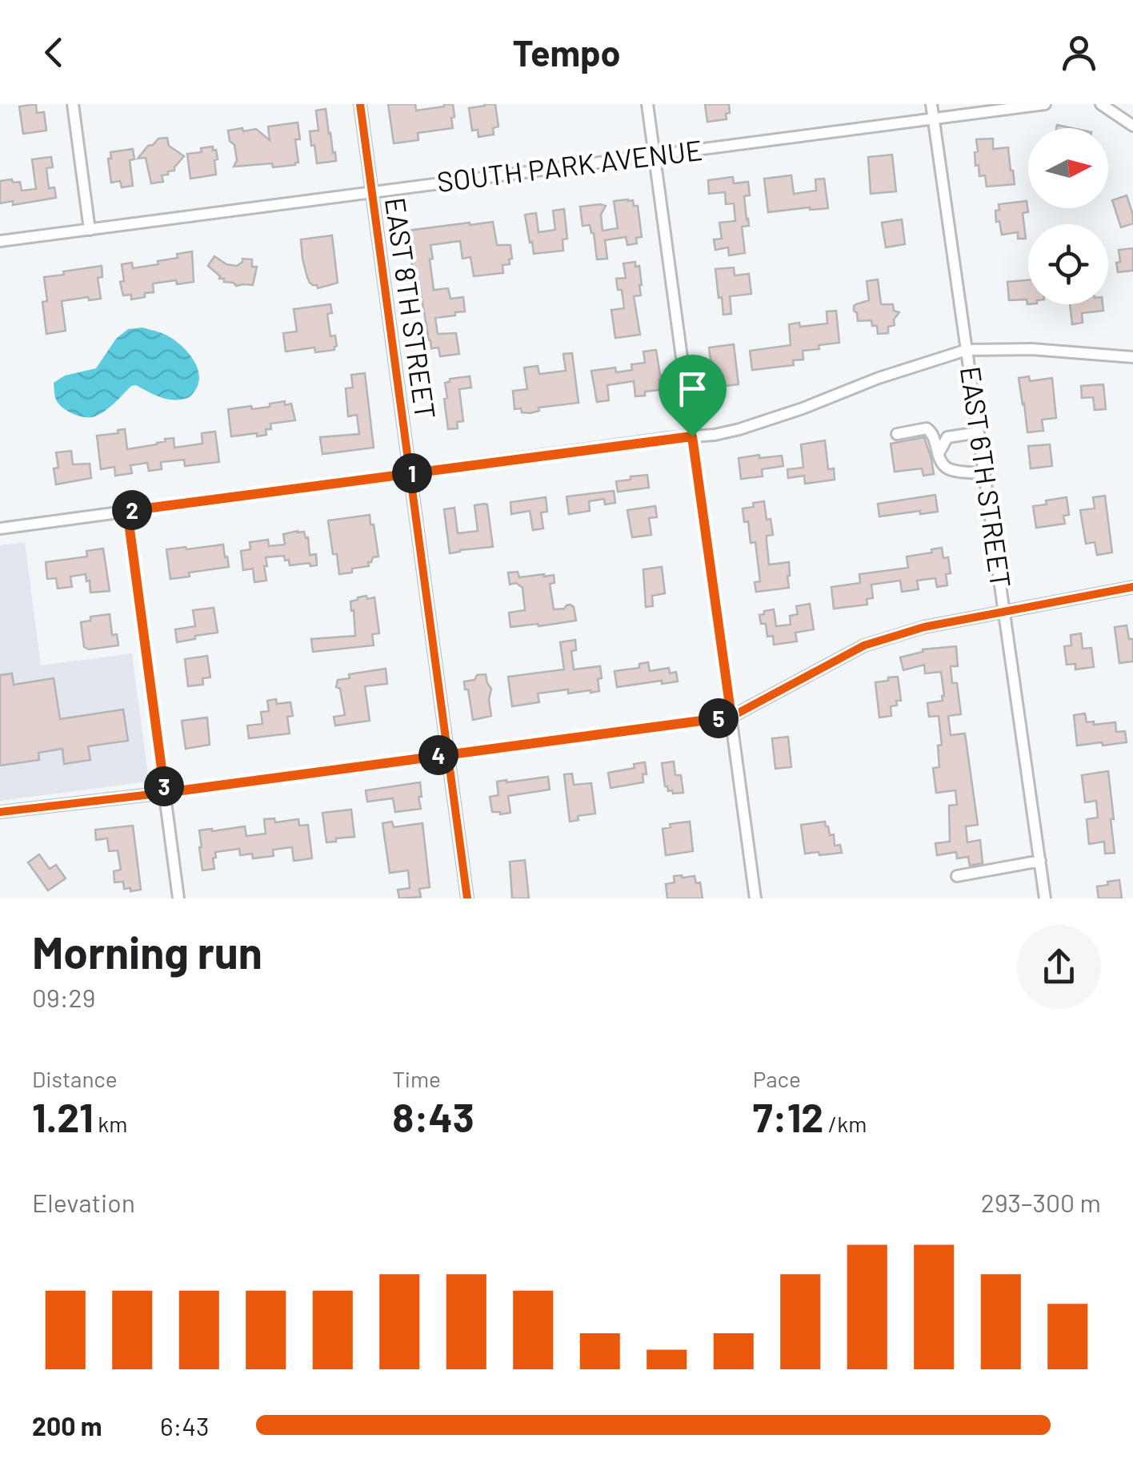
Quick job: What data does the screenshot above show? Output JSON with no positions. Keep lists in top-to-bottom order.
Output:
{
  "streets": {
    "street": ["SOUTH PARK AVENUE", "EAST 8TH STREET", "EAST 6TH STREET"]
  },
  "crossings": [
    ["SOUTH PARK AVENUE", "EAST 8TH STREET"],
    ["SOUTH PARK AVENUE", "EAST 6TH STREET"]
  ],
  "north": "right",
  "page": {
    "header": "Tempo",
    "pins": [
      "1",
      "2",
      "5",
      "4",
      "3"
    ],
    "heading": ["Morning run", "09:29"],
    "stats": [
      ["Distance", "1.21 km"],
      ["Time", "8:43"],
      ["Pace", "7:12 /km"]
    ],
    "chart": ["Elevation", "293–300 m"],
    "list": [
      {
        "name": "200 m",
        "note": "6:43"
      }
    ]
  }
}
